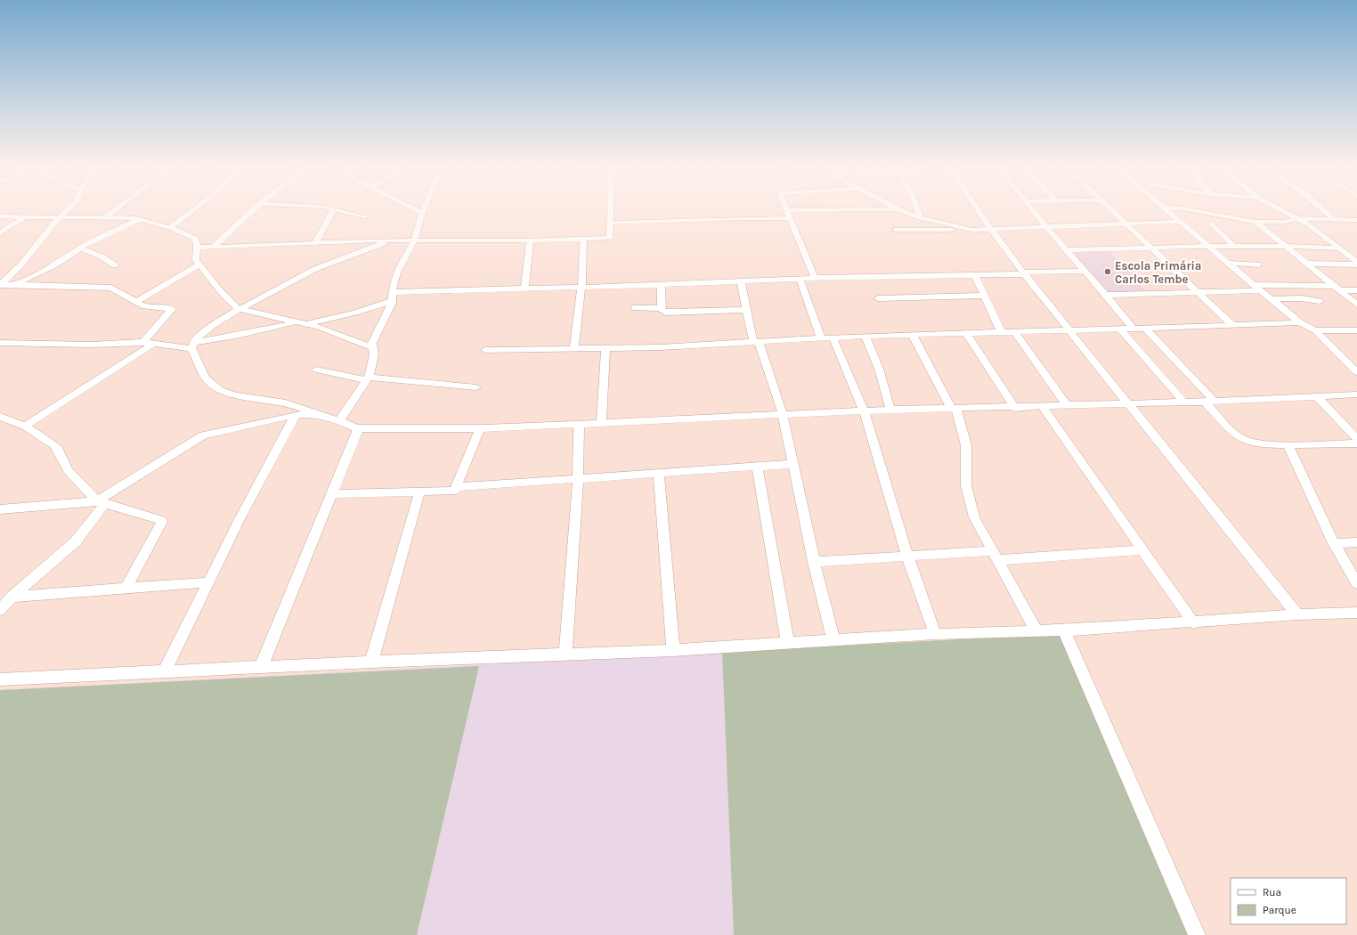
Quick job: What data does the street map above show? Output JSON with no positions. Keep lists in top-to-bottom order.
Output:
{
  "places": ["Escola Primária Carlos Tembe"],
  "legend": ["Rua", "Parque"]
}
